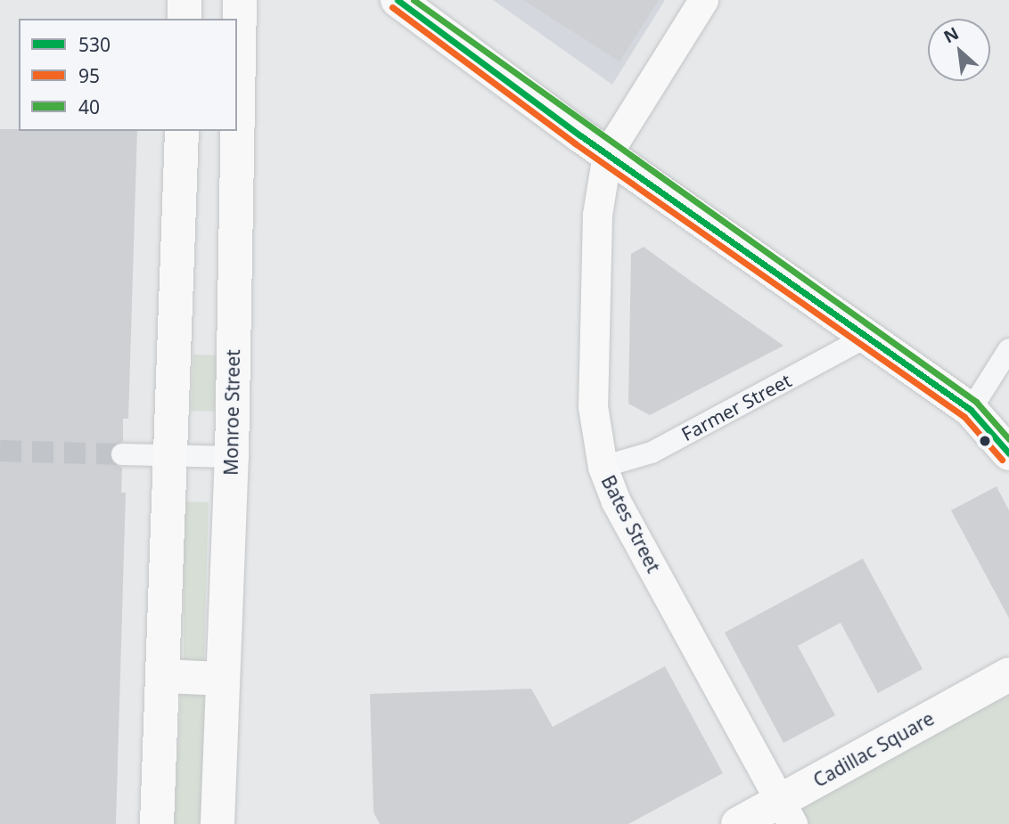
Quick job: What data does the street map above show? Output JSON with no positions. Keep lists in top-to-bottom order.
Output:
{
  "streets": {
    "main road": ["Monroe Street", "Cadillac Square"],
    "street": ["Farmer Street", "Bates Street"]
  },
  "crossings": [
    ["Farmer Street", "Bates Street"],
    ["Bates Street", "Cadillac Square"]
  ],
  "lines": ["transit line 530", "transit line 40", "transit line 95"],
  "legend": ["530", "95", "40"],
  "north": "top left"
}
